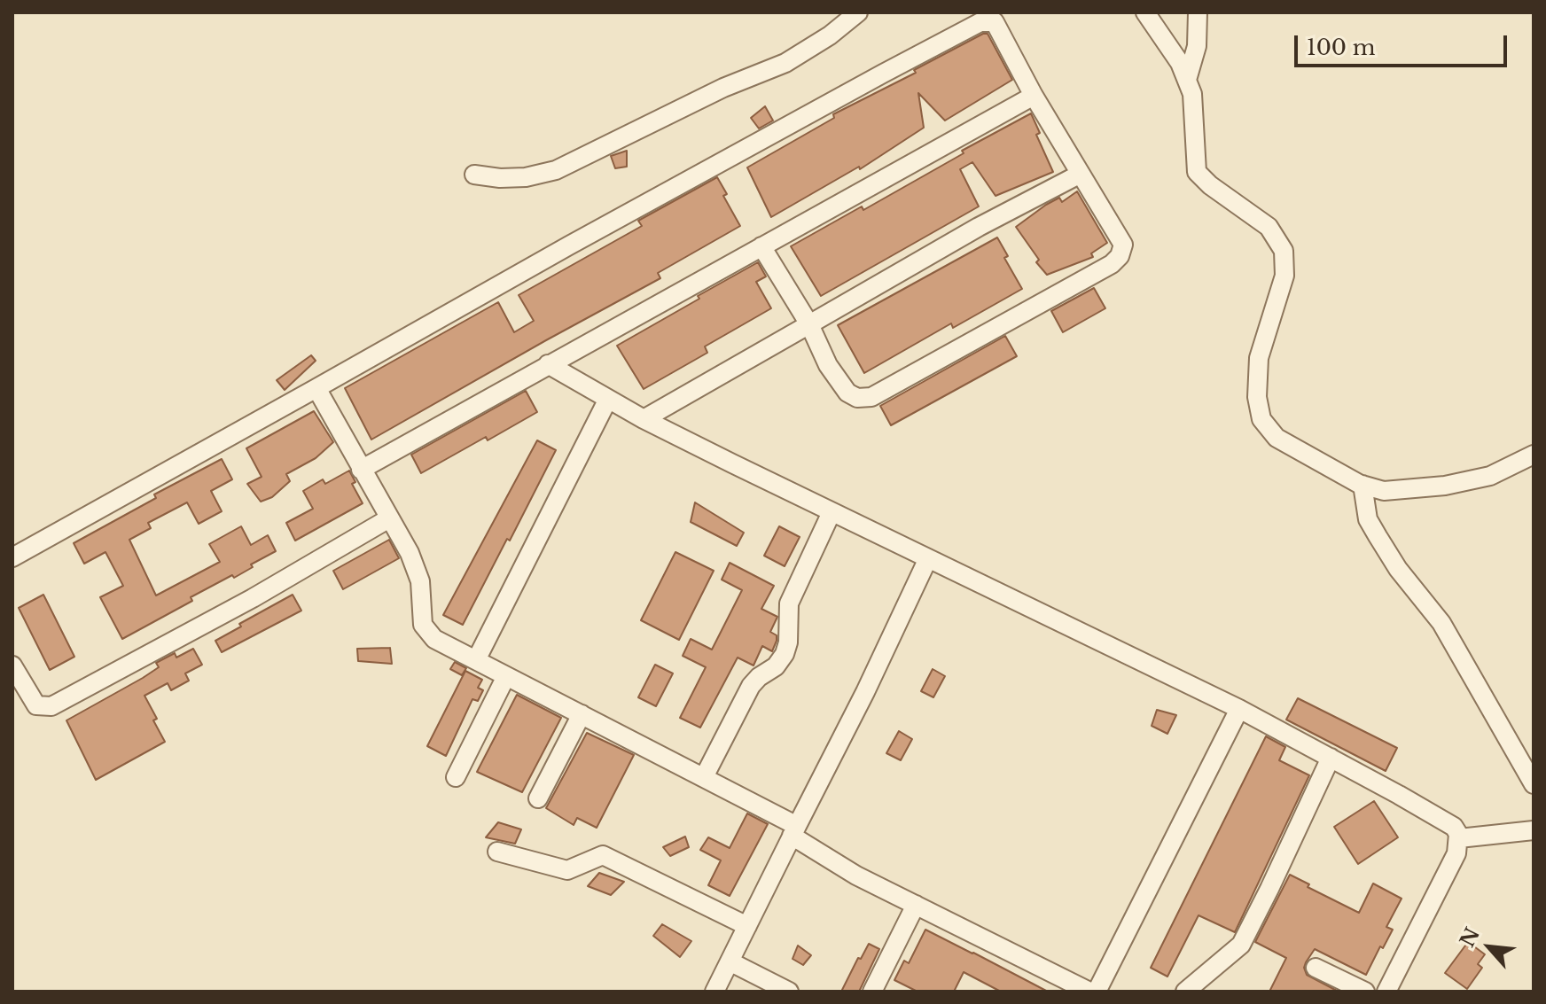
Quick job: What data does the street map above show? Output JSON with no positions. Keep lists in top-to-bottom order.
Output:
{
  "scale_bar": "100 m",
  "north": "top left"
}
